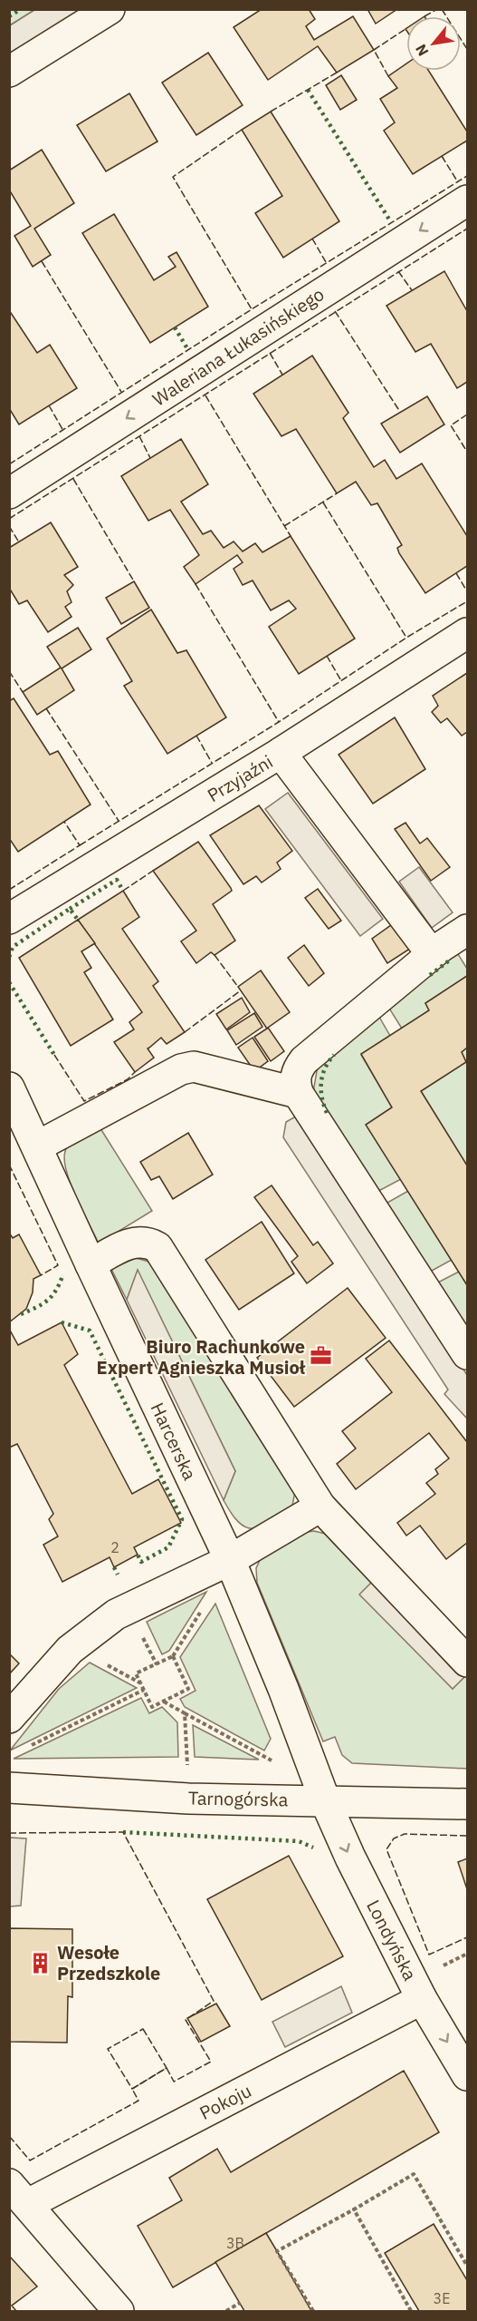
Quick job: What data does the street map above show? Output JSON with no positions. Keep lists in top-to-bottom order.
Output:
{
  "streets": {
    "street": [
      "Waleriana Łukasińskiego",
      "Przyjaźni",
      "Harcerska",
      "Tarnogórska",
      "Londyńska",
      "Pokoju"
    ]
  },
  "crossings": [
    ["Harcerska", "Tarnogórska"],
    ["Harcerska", "Londyńska"],
    ["Tarnogórska", "Londyńska"],
    ["Londyńska", "Pokoju"]
  ],
  "one_way": ["Waleriana Łukasińskiego", "Londyńska"],
  "places": {
    "office": ["Biuro Rachunkowe Expert Agnieszka Musioł"],
    "building": ["Wesołe Przedszkole"]
  },
  "house_numbers": ["2", "3B", "3E"],
  "north": "bottom left"
}
